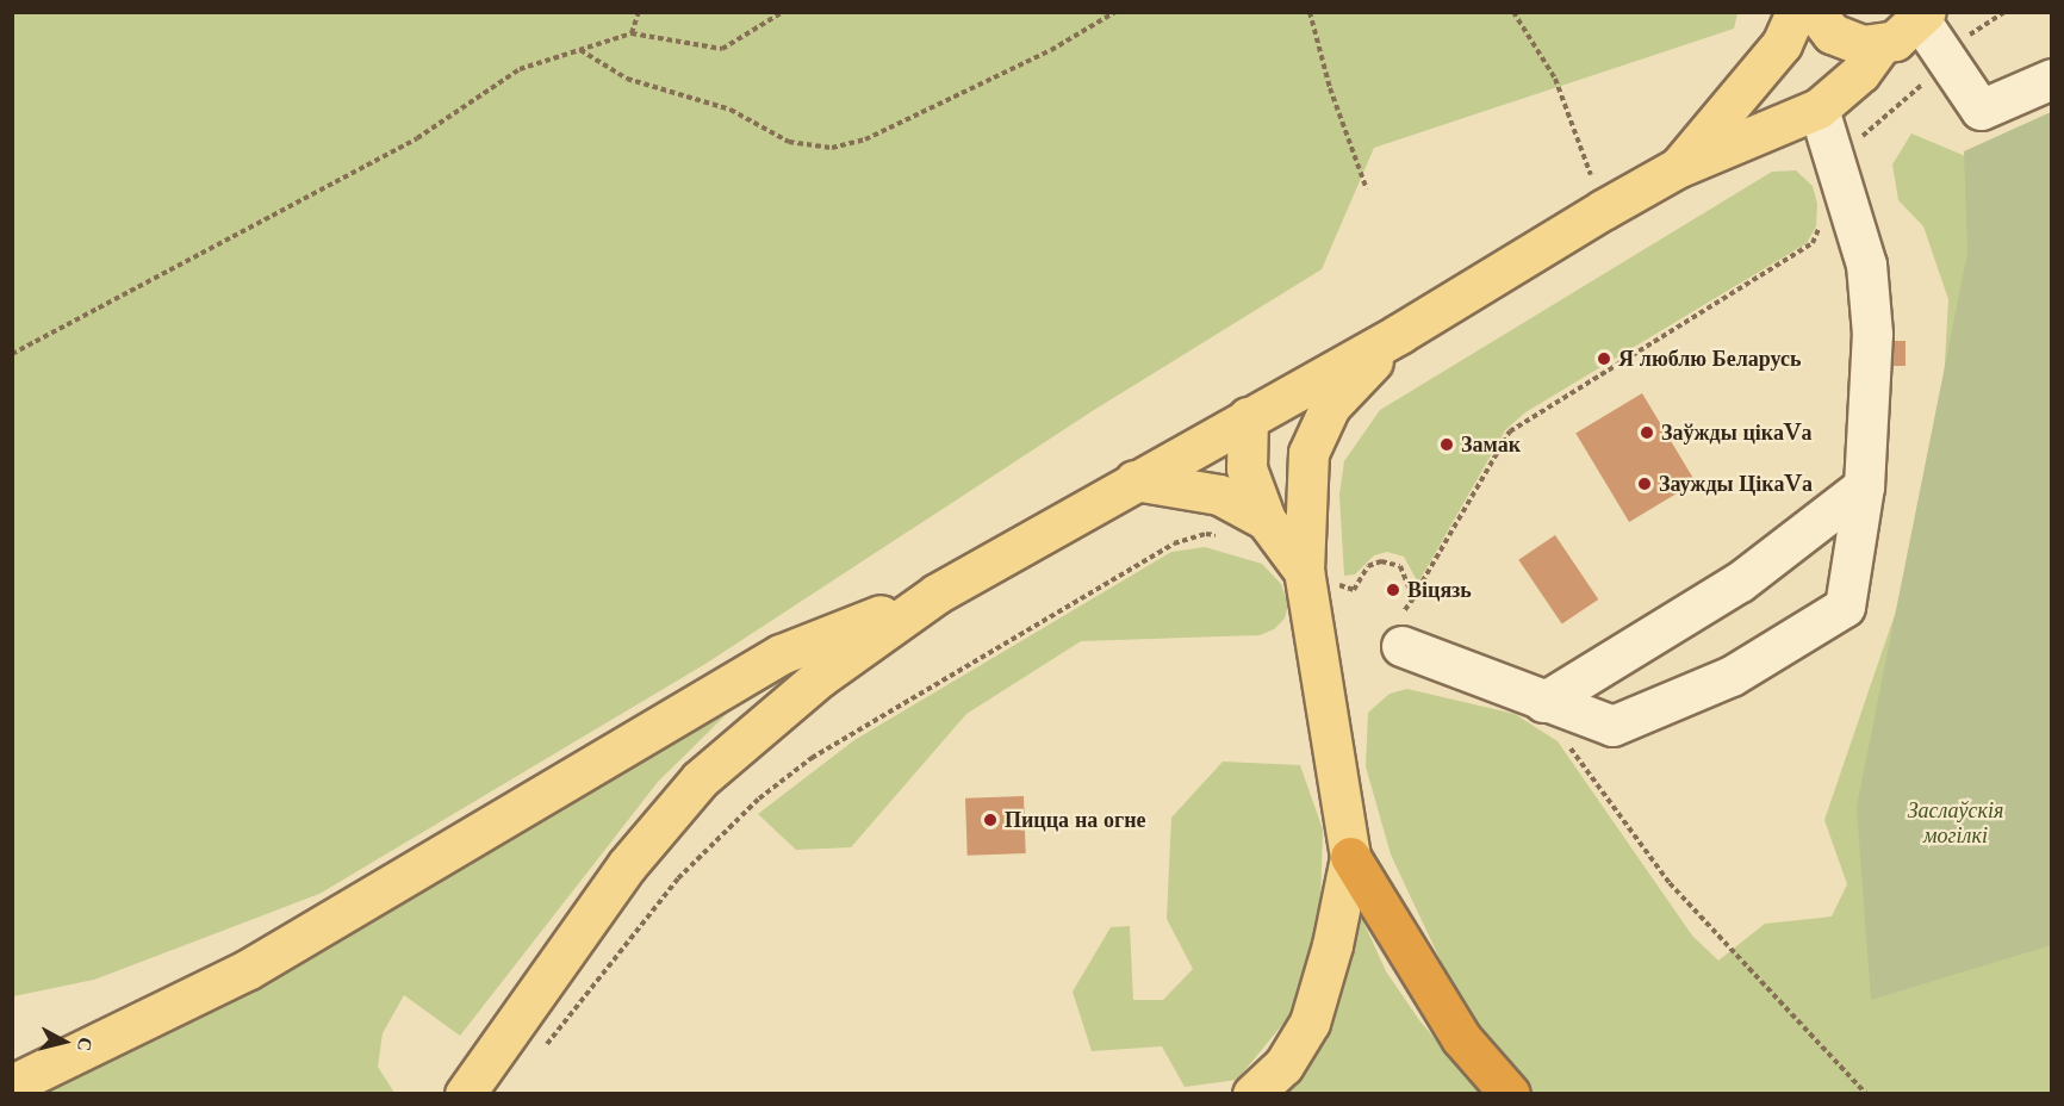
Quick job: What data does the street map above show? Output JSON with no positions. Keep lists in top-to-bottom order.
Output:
{
  "parks": ["Заслаўскія могілкі"],
  "places": [
    "Я люблю Беларусь",
    "Заўжды цікаVа",
    "Замак",
    "Заужды ЦікаVа",
    "Віцязь",
    "Пицца на огне"
  ],
  "north": "right"
}
